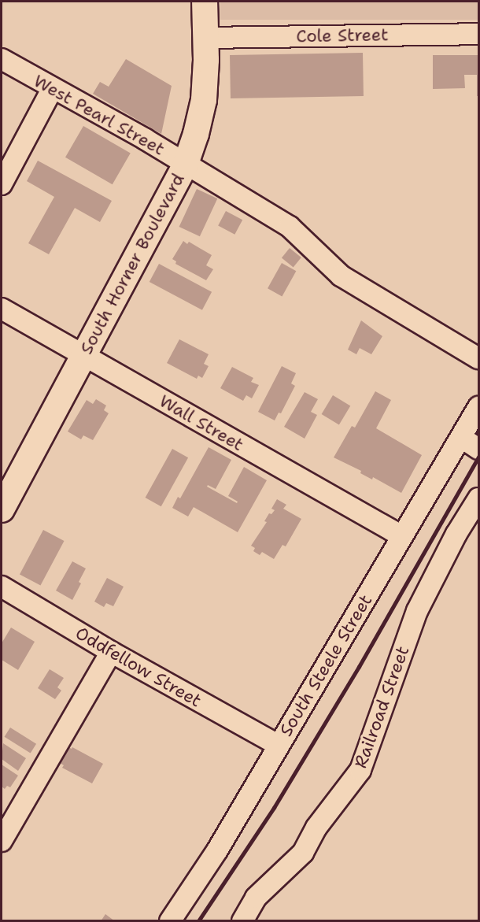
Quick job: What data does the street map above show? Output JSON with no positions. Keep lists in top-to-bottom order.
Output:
{
  "streets": {
    "main road": ["South Horner Boulevard"],
    "street": [
      "Cole Street",
      "West Pearl Street",
      "Wall Street",
      "South Steele Street",
      "Oddfellow Street",
      "Railroad Street"
    ]
  },
  "crossings": [
    ["Cole Street", "South Horner Boulevard"],
    ["West Pearl Street", "South Horner Boulevard"],
    ["South Horner Boulevard", "Wall Street"],
    ["Wall Street", "South Steele Street"],
    ["South Steele Street", "Oddfellow Street"]
  ]
}
